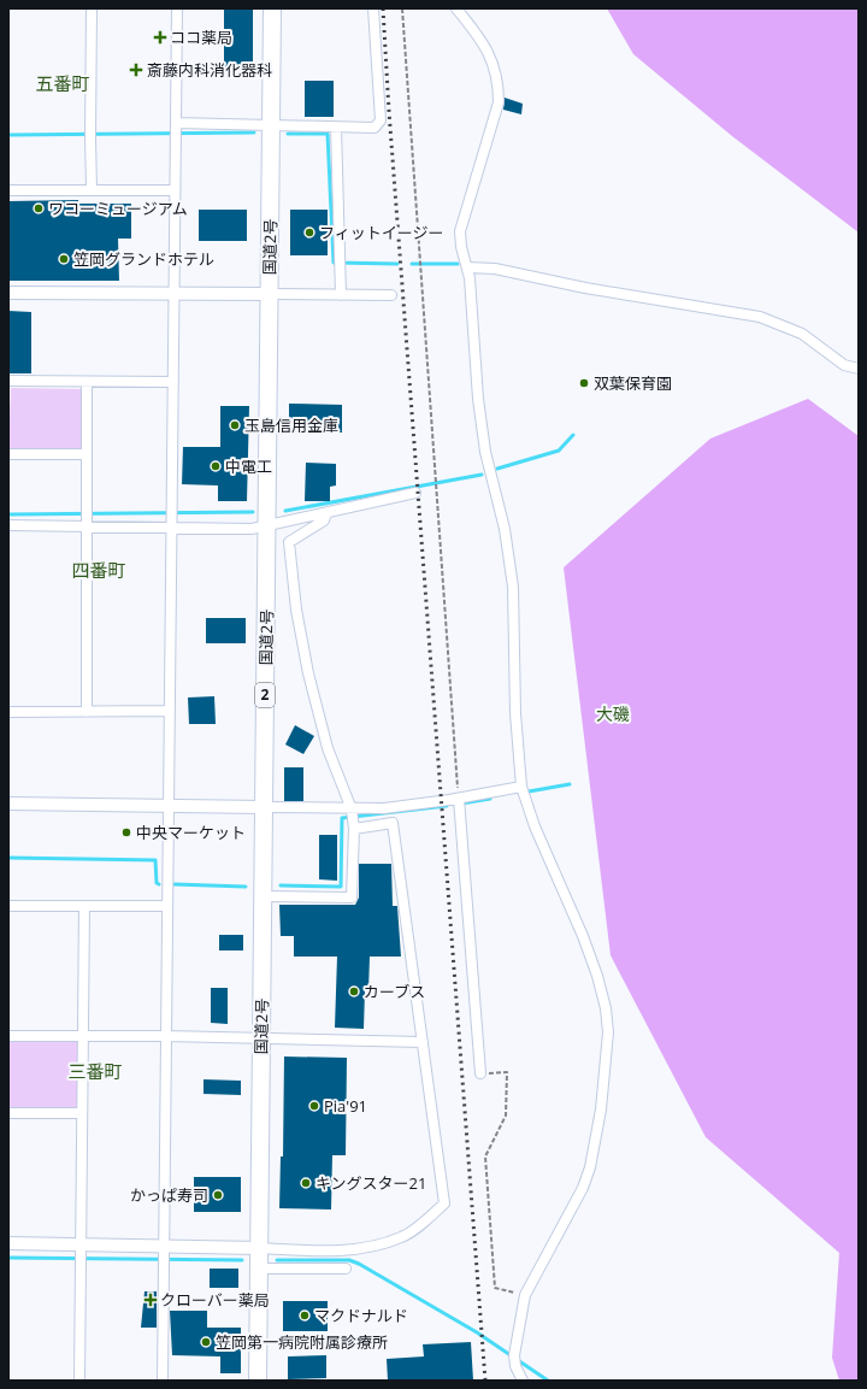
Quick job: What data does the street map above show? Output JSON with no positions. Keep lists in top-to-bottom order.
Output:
{
  "streets": {
    "highway": ["国道2号", "2"]
  },
  "districts": [
    "五番町",
    "四番町",
    "大磯",
    "三番町"
  ],
  "places": {
    "health": ["ココ薬局", "斎藤内科消化器科", "クローバー薬局"],
    "other": [
      "ワコーミュージアム",
      "フィットイージー",
      "笠岡グランドホテル",
      "双葉保育園",
      "玉島信用金庫",
      "中電工",
      "中央マーケット",
      "カーブス",
      "Pia'91",
      "キングスター21",
      "かっぱ寿司",
      "マクドナルド",
      "笠岡第一病院附属診療所"
    ]
  }
}
